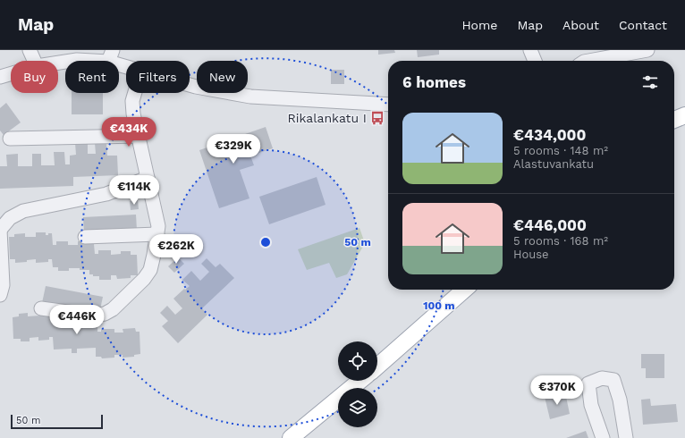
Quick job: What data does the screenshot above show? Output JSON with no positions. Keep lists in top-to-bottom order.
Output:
{
  "places": {
    "bus stop": ["Rikalankatu I"]
  },
  "scale_bar": "50 m",
  "page": {
    "header": "Map",
    "nav": [
      "Home",
      "Map",
      "About",
      "Contact"
    ],
    "chip": [
      "Buy",
      "Rent",
      "Filters",
      "New"
    ],
    "heading": "6 homes",
    "list": [
      {
        "name": "€434,000",
        "note": "5 rooms · 148 m² · Alastuvankatu"
      },
      {
        "name": "€446,000",
        "note": "5 rooms · 168 m² · House"
      }
    ],
    "price": [
      "€434K",
      "€329K",
      "€114K",
      "€262K",
      "€446K",
      "€370K"
    ],
    "scale": "50 m"
  },
  "rings": ["50 m", "100 m"]
}
